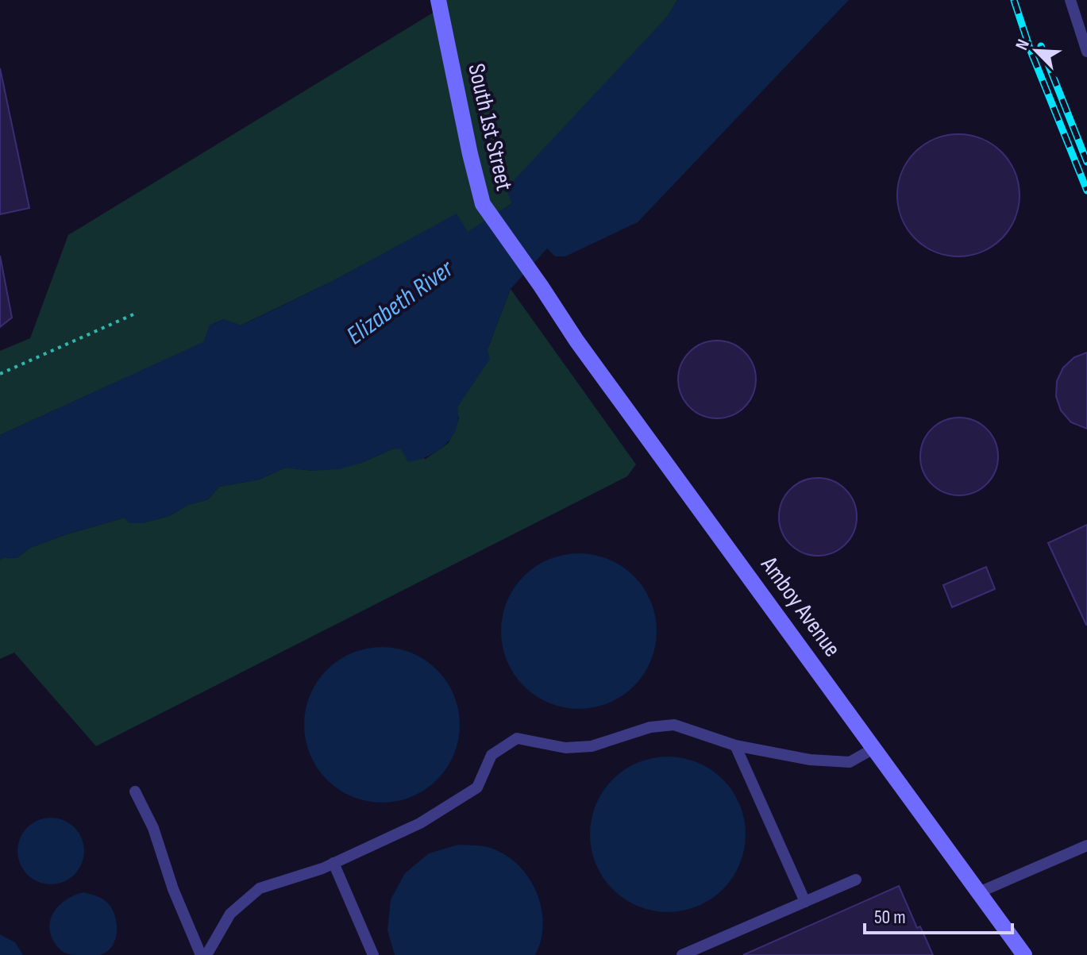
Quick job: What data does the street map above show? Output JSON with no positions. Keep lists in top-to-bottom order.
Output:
{
  "streets": {
    "street": ["South 1st Street", "Amboy Avenue"]
  },
  "crossings": [
    ["South 1st Street", "Amboy Avenue"]
  ],
  "water": ["Elizabeth River"],
  "scale_bar": "50 m",
  "north": "top left"
}
